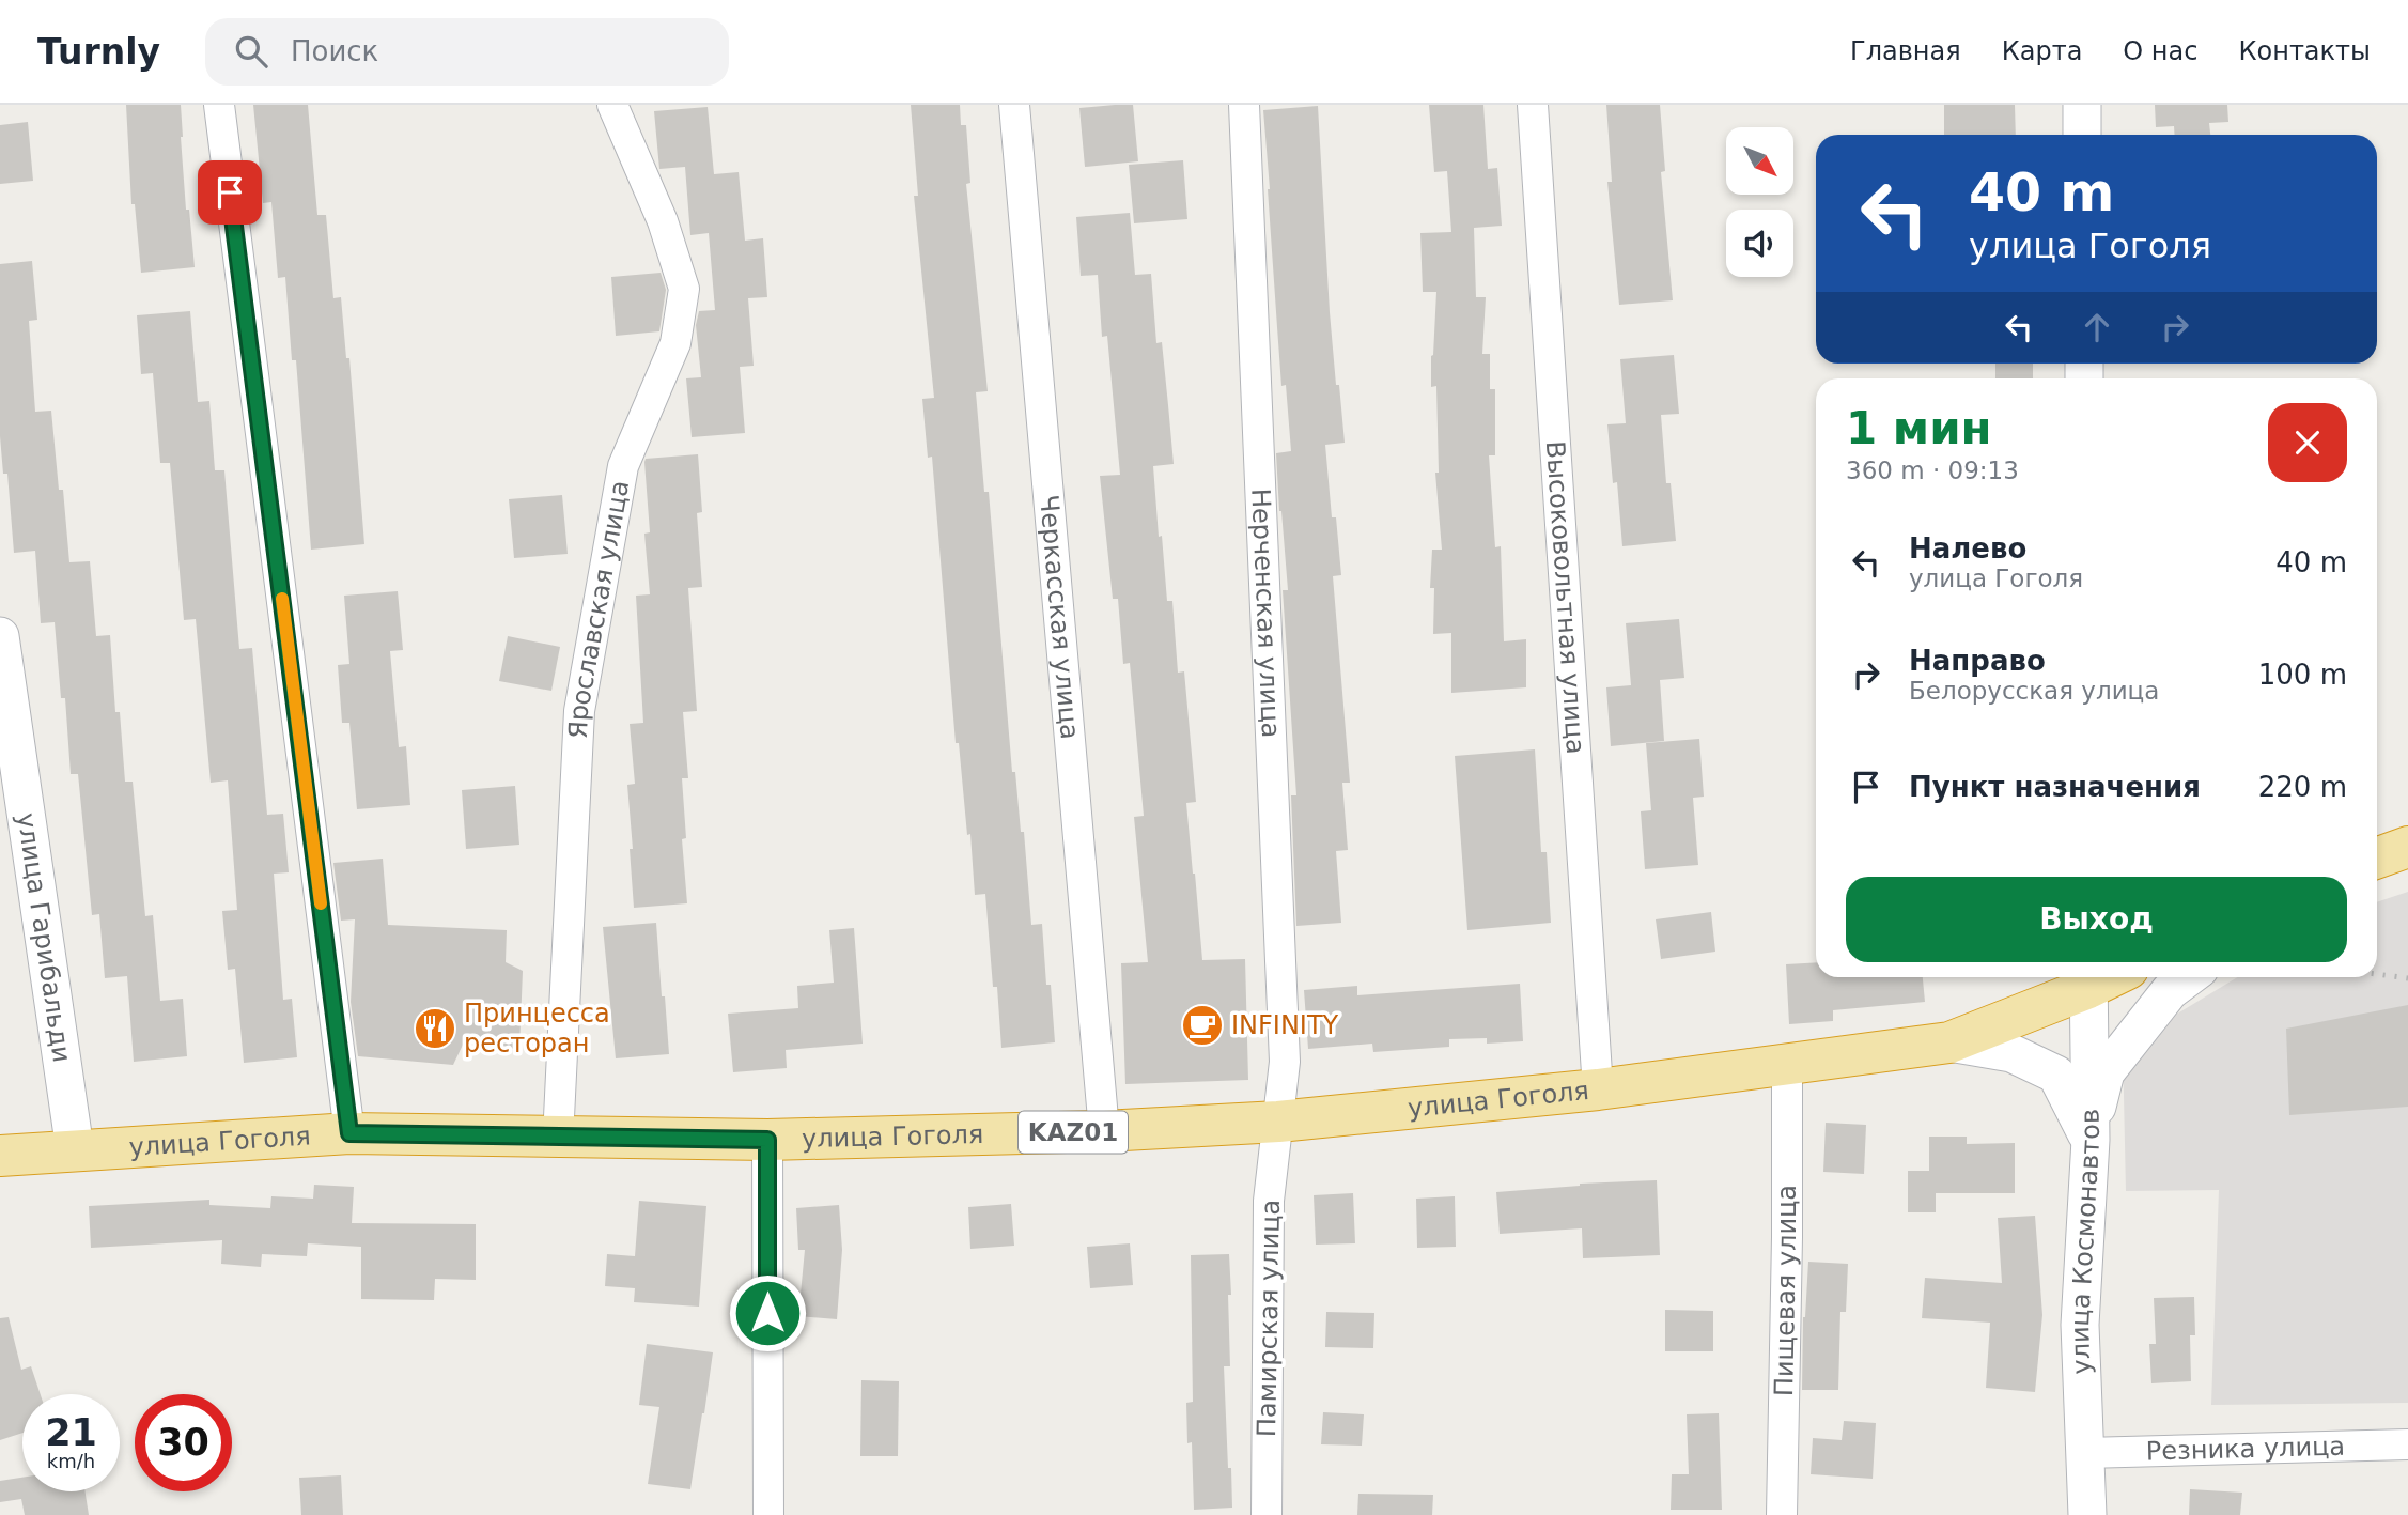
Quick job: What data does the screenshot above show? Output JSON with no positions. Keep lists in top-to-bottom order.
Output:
{
  "streets": {
    "highway": ["улица Гоголя", "KАZ01"],
    "street": [
      "Высоковольтная улица",
      "Ярославская улица",
      "Нерченская улица",
      "Черкасская улица",
      "улица Гарибальди",
      "улица Космонавтов",
      "Пищевая улица",
      "Памирская улица",
      "Резника улица"
    ]
  },
  "crossings": [
    ["Высоковольтная улица", "улица Гоголя"],
    ["Ярославская улица", "улица Гоголя"],
    ["Нерченская улица", "улица Гоголя"],
    ["Нерченская улица", "Памирская улица"],
    ["Черкасская улица", "улица Гоголя"],
    ["улица Гарибальди", "улица Гоголя"],
    ["улица Гоголя", "улица Космонавтов"],
    ["улица Гоголя", "Пищевая улица"],
    ["улица Гоголя", "Памирская улица"],
    ["улица Космонавтов", "Резника улица"]
  ],
  "places": {
    "cafe": ["INFINITY"],
    "restaurant": ["Принцесса ресторан"]
  },
  "north": "bottom right",
  "page": {
    "header": "Turnly",
    "search": "Поиск",
    "nav": [
      "Главная",
      "Карта",
      "О нас",
      "Контакты"
    ],
    "turn": ["40 m", "улица Гоголя"],
    "heading": ["1 мин", "360 m · 09:13"],
    "list": [
      {
        "name": "Налево",
        "note": "улица Гоголя",
        "value": "40 m"
      },
      {
        "name": "Направо",
        "note": "Белорусская улица",
        "value": "100 m"
      },
      {
        "name": "Пункт назначения",
        "value": "220 m"
      }
    ],
    "buttons": "Выход",
    "speed": "21 km/h",
    "limit": "30"
  }
}
